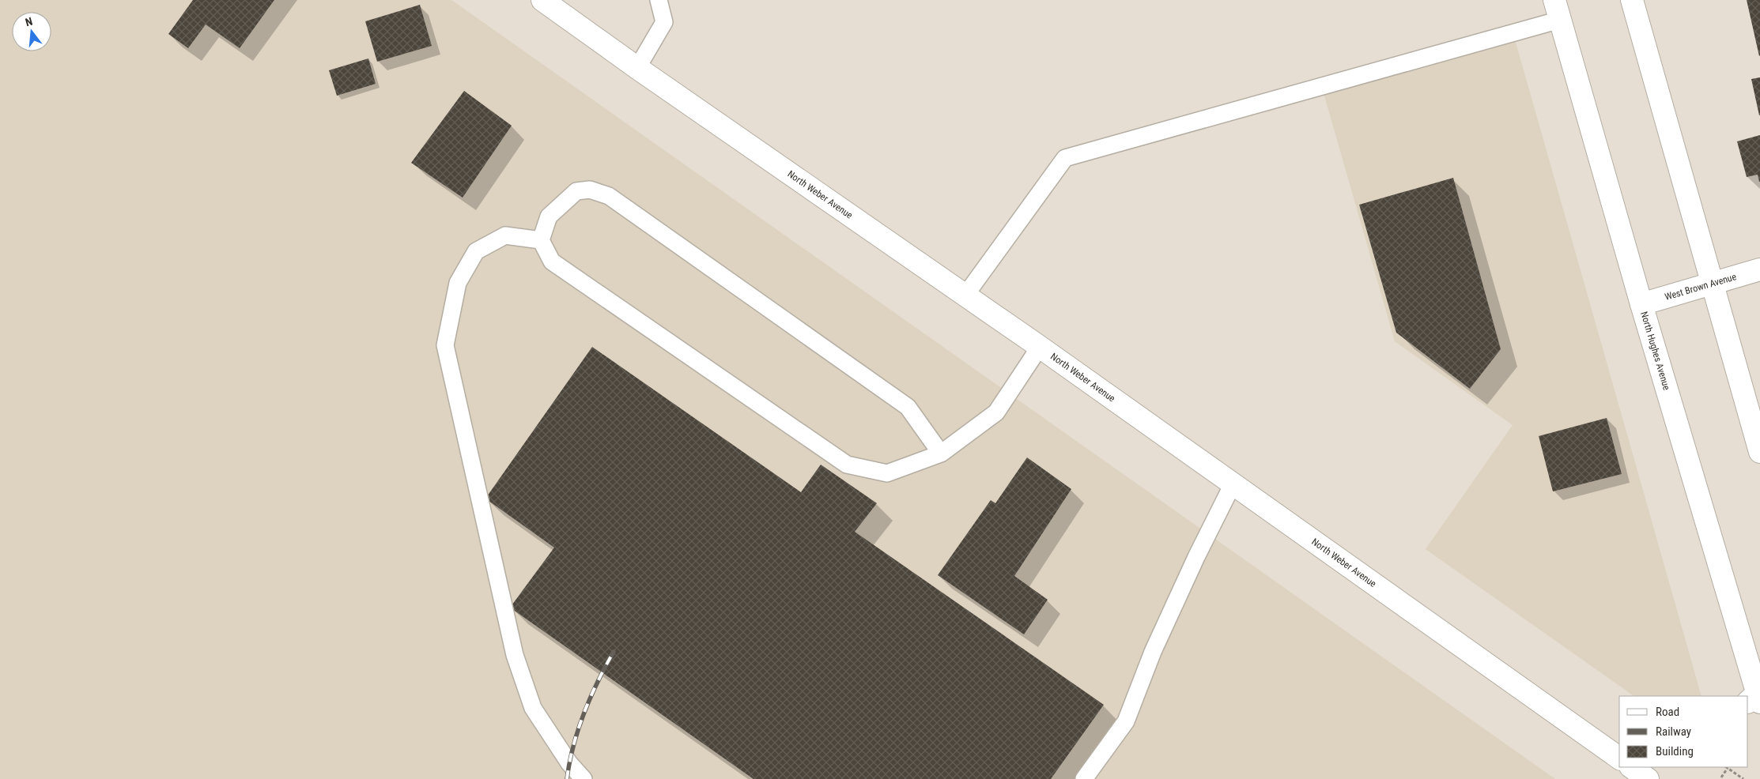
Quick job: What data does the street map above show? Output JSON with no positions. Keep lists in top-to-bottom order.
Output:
{
  "streets": {
    "main road": ["North Weber Avenue", "West Brown Avenue", "North Hughes Avenue"]
  },
  "crossings": [
    ["West Brown Avenue", "North Hughes Avenue"]
  ],
  "legend": ["Road", "Railway", "Building"],
  "north": "top"
}
